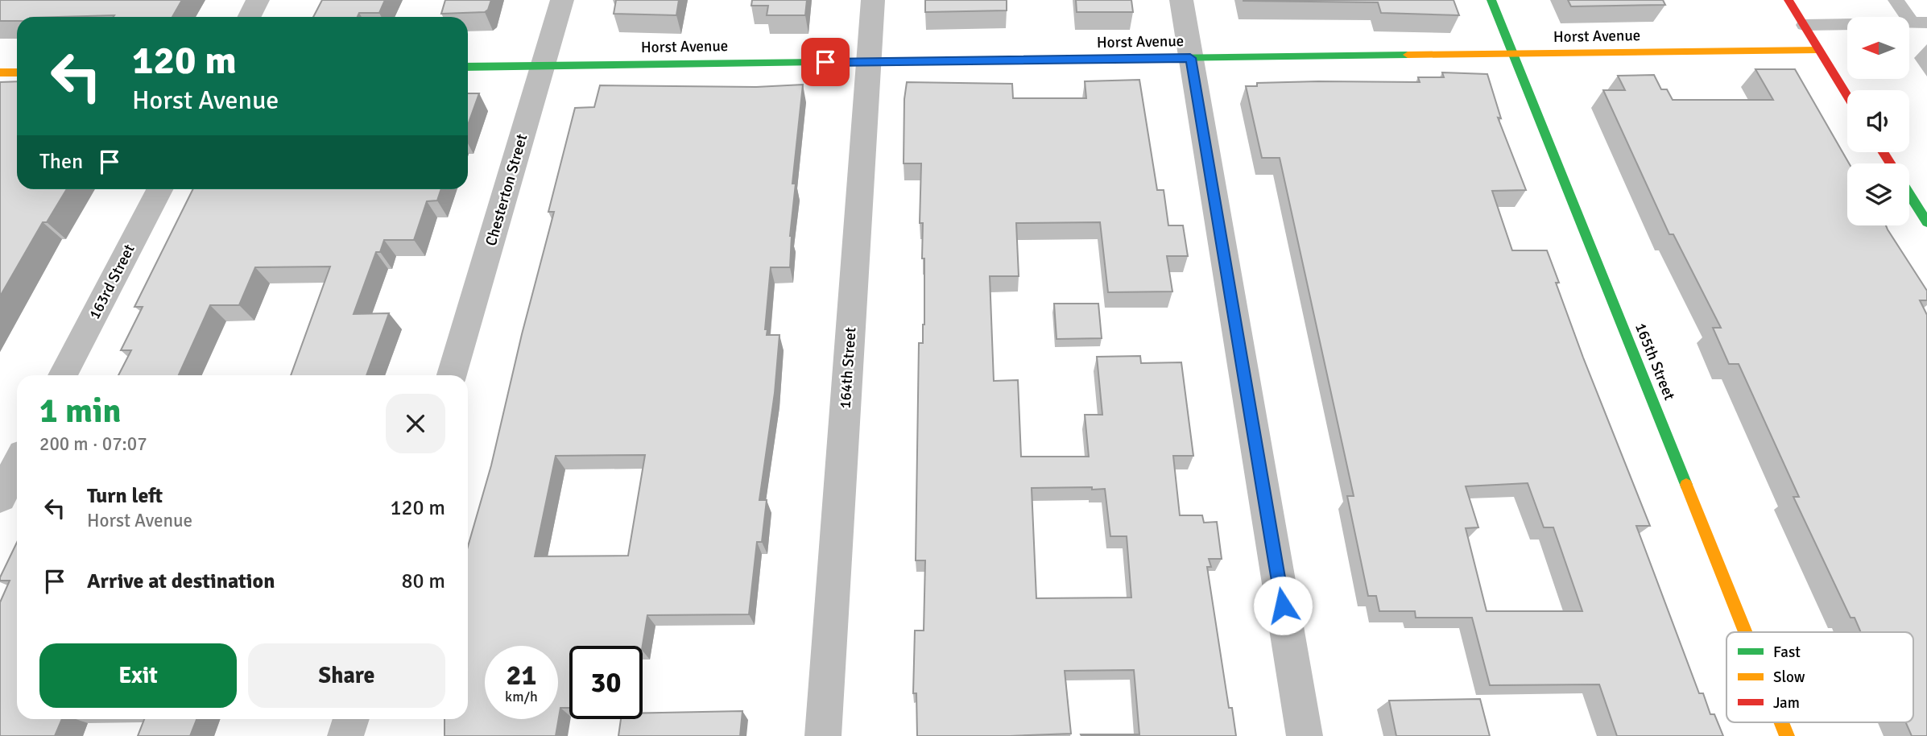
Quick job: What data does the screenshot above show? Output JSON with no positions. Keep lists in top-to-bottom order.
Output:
{
  "streets": {
    "street": [
      "Horst Avenue",
      "Chesterton Street",
      "163rd Street",
      "165th Street",
      "164th Street"
    ]
  },
  "crossings": [
    ["Horst Avenue", "Chesterton Street"],
    ["Horst Avenue", "165th Street"],
    ["Horst Avenue", "164th Street"]
  ],
  "legend": ["Fast", "Slow", "Jam"],
  "north": "left",
  "page": {
    "turn": ["120 m", "Horst Avenue"],
    "then": "Then",
    "heading": ["1 min", "200 m · 07:07"],
    "list": [
      {
        "name": "Turn left",
        "note": "Horst Avenue",
        "value": "120 m"
      },
      {
        "name": "Arrive at destination",
        "value": "80 m"
      }
    ],
    "buttons": ["Exit", "Share"],
    "speed": "21 km/h",
    "limit": "30"
  }
}
